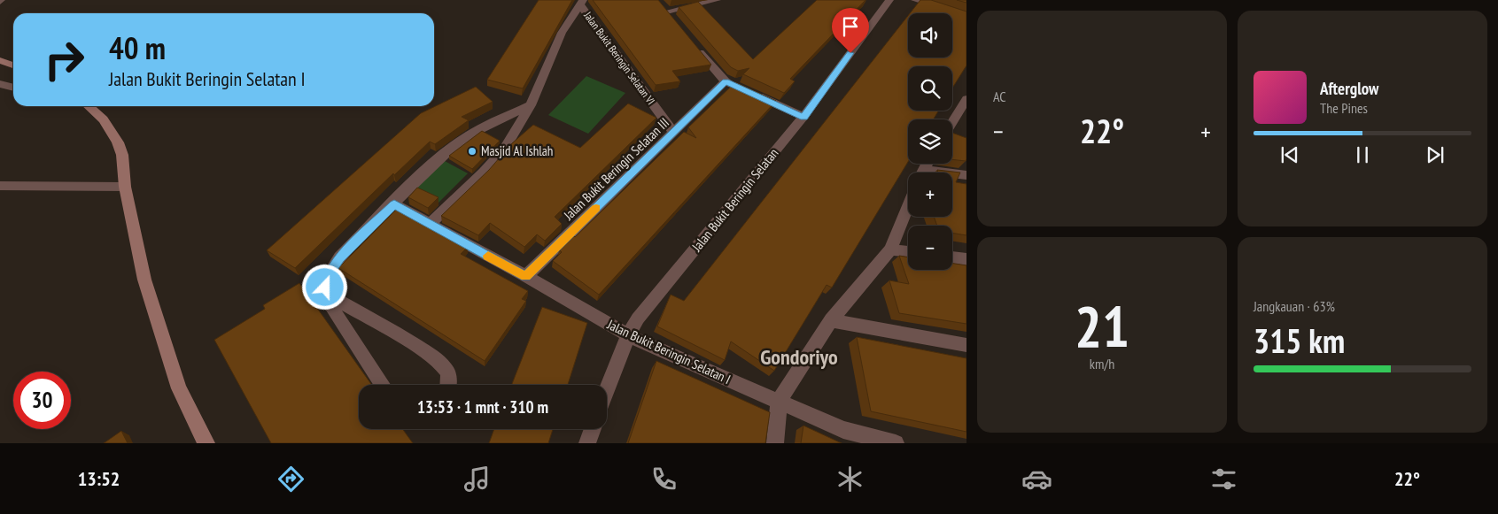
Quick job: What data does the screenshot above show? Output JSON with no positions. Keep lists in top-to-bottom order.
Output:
{
  "streets": {
    "street": [
      "Jalan Bukit Beringin Selatan VI",
      "Jalan Bukit Beringin Selatan III",
      "Jalan Bukit Beringin Selatan",
      "Jalan Bukit Beringin Selatan I"
    ]
  },
  "crossings": [
    ["Jalan Bukit Beringin Selatan VI", "Jalan Bukit Beringin Selatan III"],
    ["Jalan Bukit Beringin Selatan III", "Jalan Bukit Beringin Selatan I"],
    ["Jalan Bukit Beringin Selatan", "Jalan Bukit Beringin Selatan I"]
  ],
  "districts": ["Gondoriyo"],
  "places": ["Masjid Al Ishlah"],
  "page": {
    "tile": [
      "AC",
      ["21", "km/h"],
      ["Jangkauan · 63%", "315 km"]
    ],
    "map_buttons": ["+", "−"],
    "turn": ["40 m", "Jalan Bukit Beringin Selatan I"],
    "song": ["Afterglow", "The Pines"],
    "heat": ["−", "22°", "+"],
    "limit": "30",
    "trip": "13:53 · 1 mnt · 310 m",
    "tabs": ["13:52", "22°"]
  }
}
